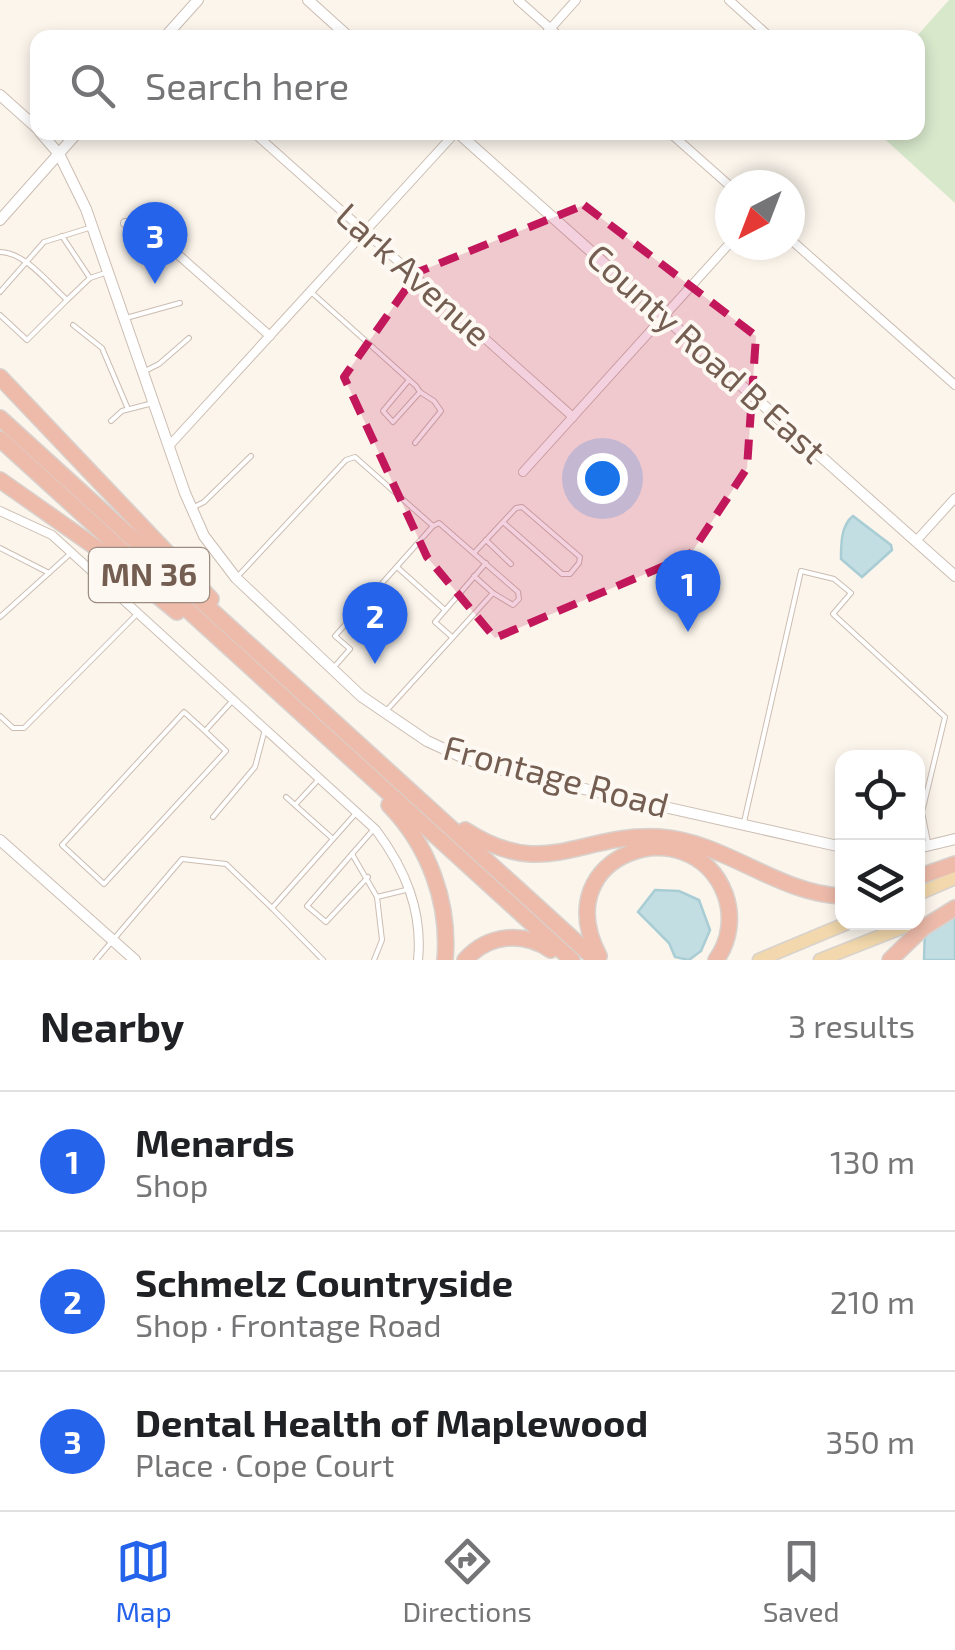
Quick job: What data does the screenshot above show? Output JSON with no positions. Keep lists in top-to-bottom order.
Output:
{
  "streets": {
    "highway": ["MN 36"],
    "street": ["Lark Avenue", "County Road B East", "Frontage Road"]
  },
  "north": "bottom left",
  "page": {
    "search": "Search here",
    "pins": ["3", "1", "2"],
    "heading": ["Nearby", "3 results"],
    "list": [
      {
        "mark": "1",
        "name": "Menards",
        "note": "Shop",
        "value": "130 m"
      },
      {
        "mark": "2",
        "name": "Schmelz Countryside",
        "note": "Shop · Frontage Road",
        "value": "210 m"
      },
      {
        "mark": "3",
        "name": "Dental Health of Maplewood",
        "note": "Place · Cope Court",
        "value": "350 m"
      }
    ],
    "nav": ["Map", "Directions", "Saved"]
  }
}
